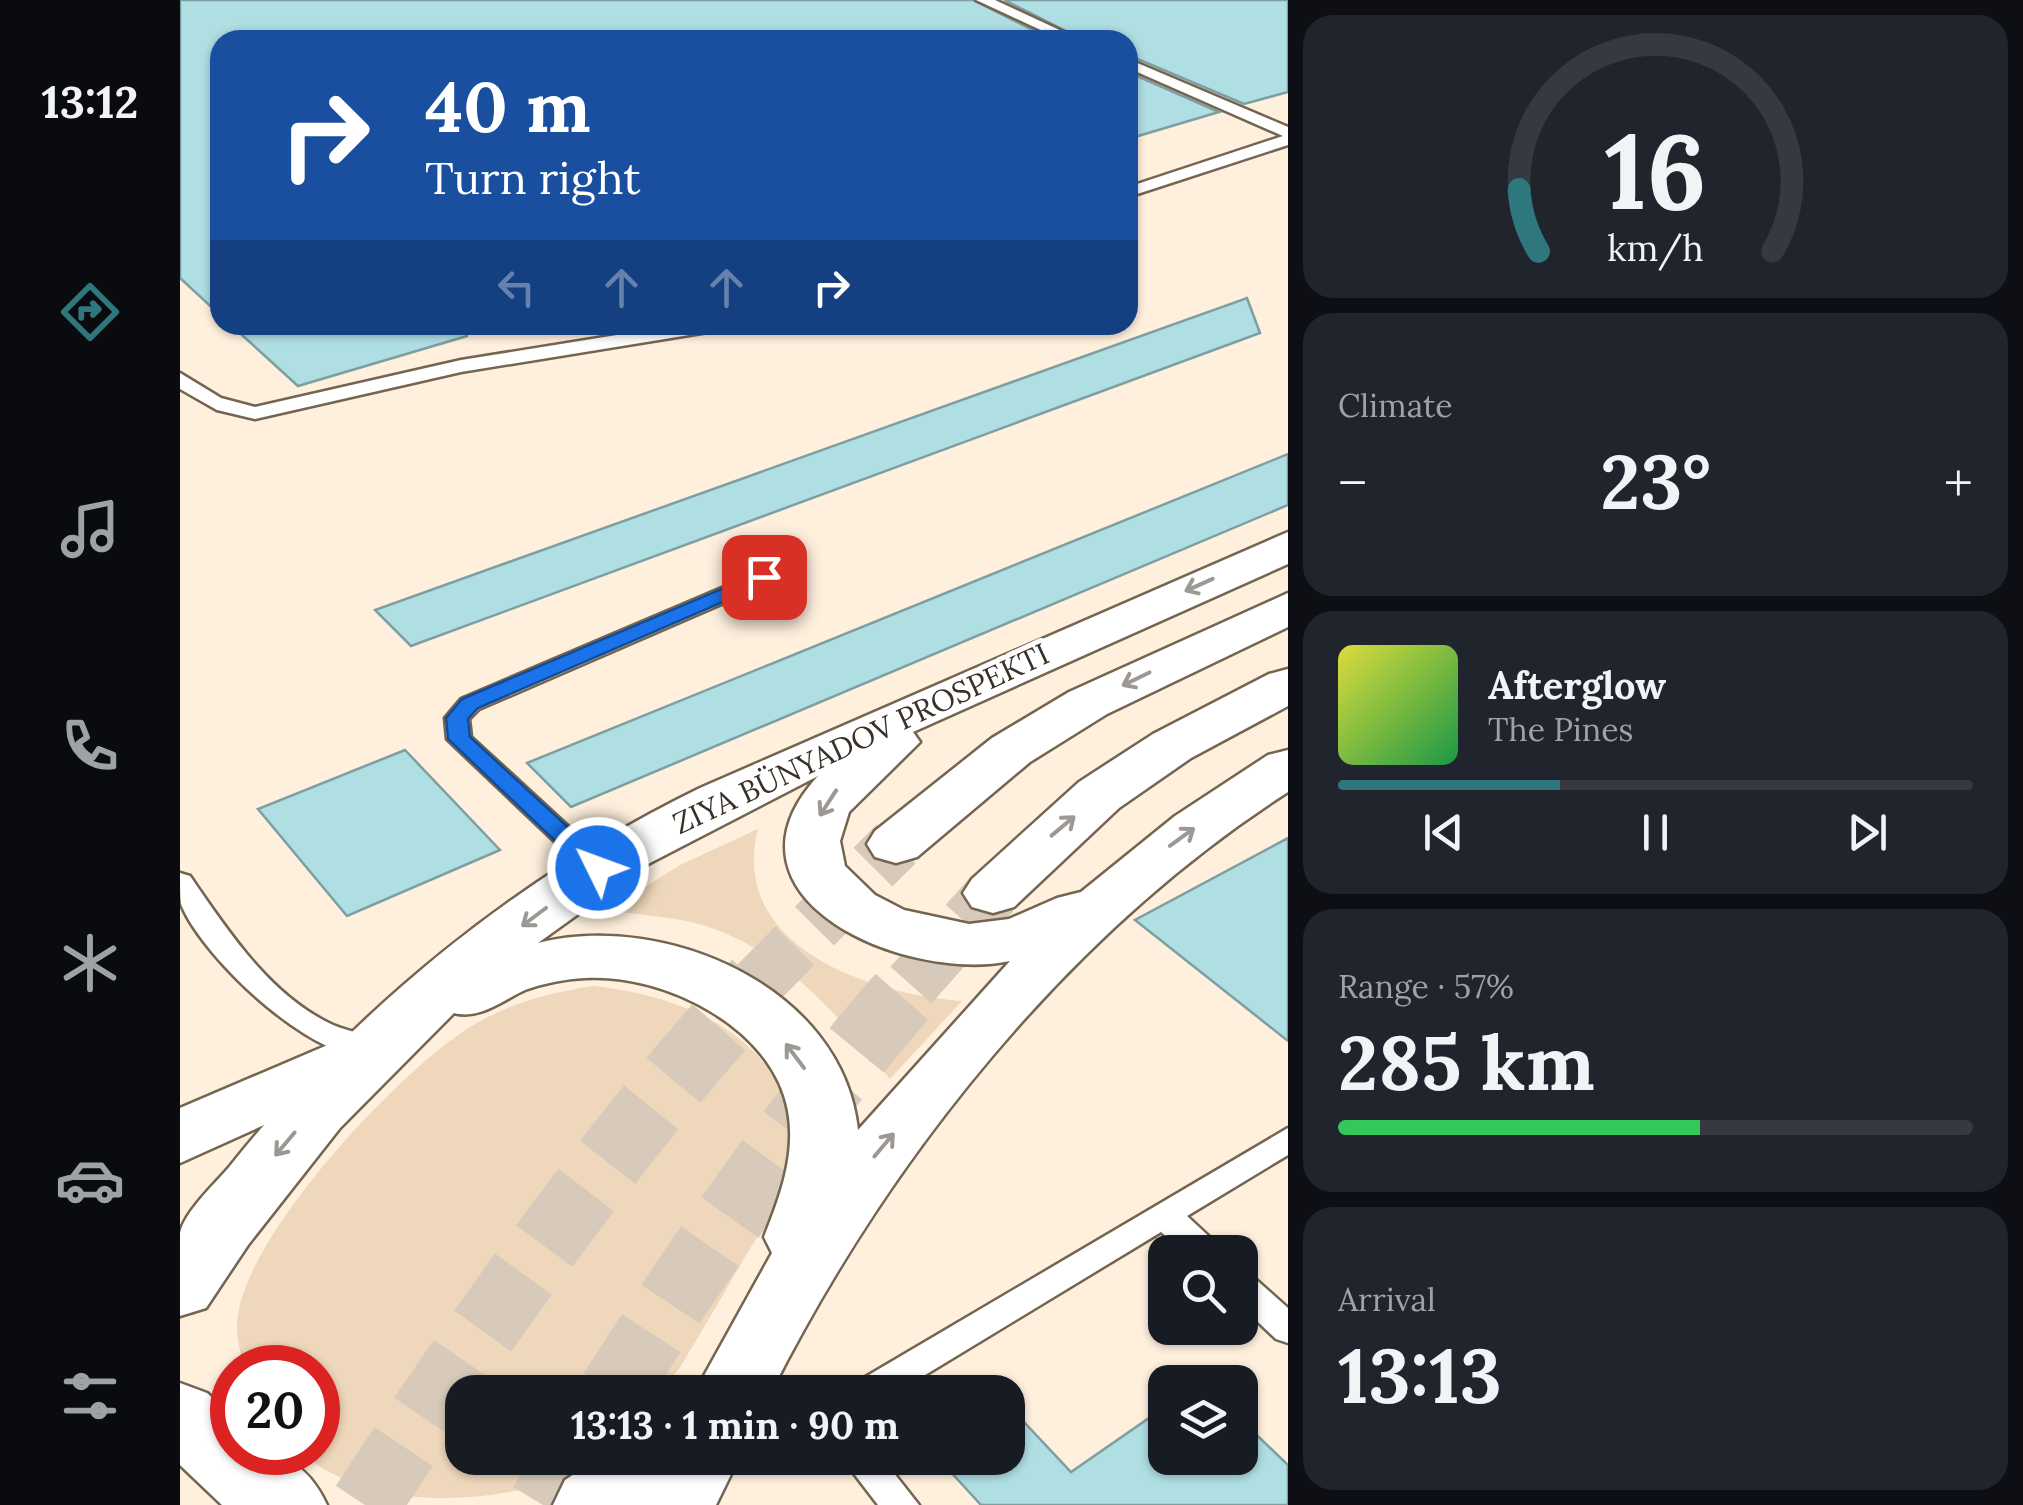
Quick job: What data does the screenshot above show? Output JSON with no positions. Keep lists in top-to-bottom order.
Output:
{
  "streets": {
    "main road": ["ZIYA BÜNYADOV PROSPEKTI"]
  },
  "page": {
    "tabs": "13:12",
    "turn": ["40 m", "Turn right"],
    "tile": [
      "Climate",
      ["Range · 57%", "285 km"],
      ["Arrival", "13:13"]
    ],
    "heat": ["−", "23°", "+"],
    "song": ["Afterglow", "The Pines"],
    "limit": "20",
    "trip": "13:13 · 1 min · 90 m",
    "gauge": ["16", "km/h"]
  }
}
